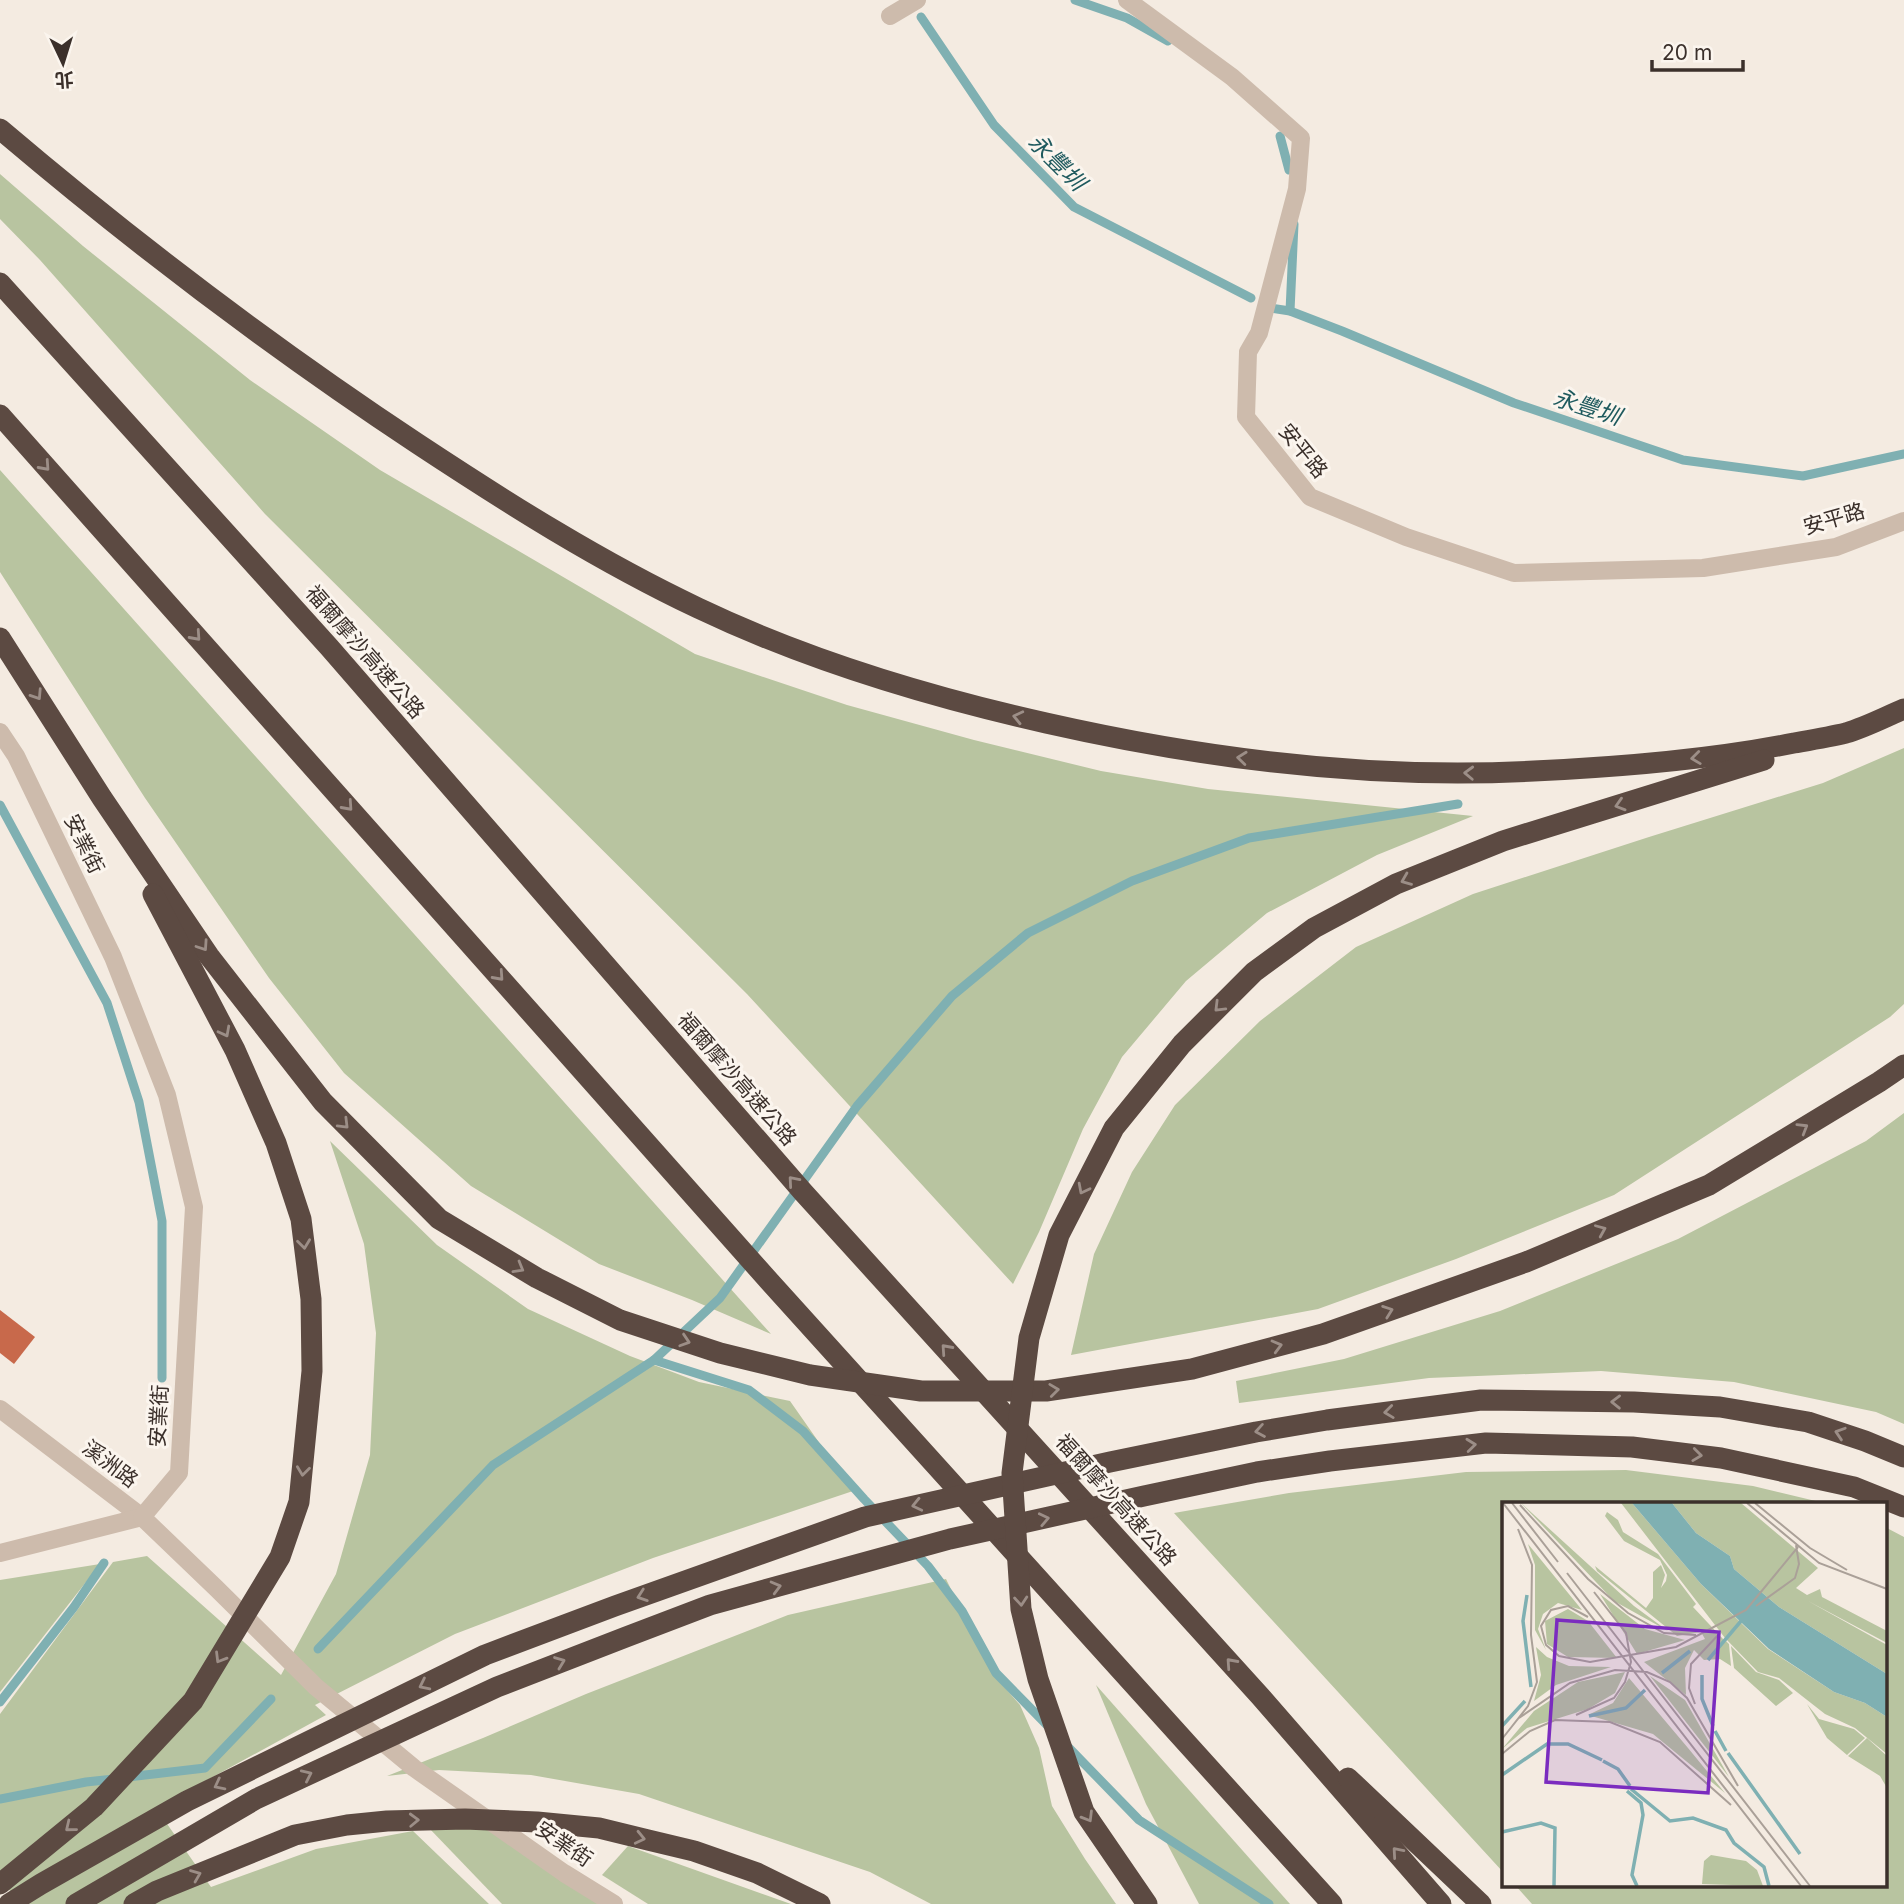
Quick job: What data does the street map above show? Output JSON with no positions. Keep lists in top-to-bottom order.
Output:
{
  "streets": {
    "highway": ["福爾摩沙高速公路"],
    "street": ["安平路", "安業街", "溪洲路"]
  },
  "crossings": [
    ["安業街", "溪洲路"]
  ],
  "water": ["永豐圳"],
  "scale_bar": "20 m",
  "north": "bottom"
}
